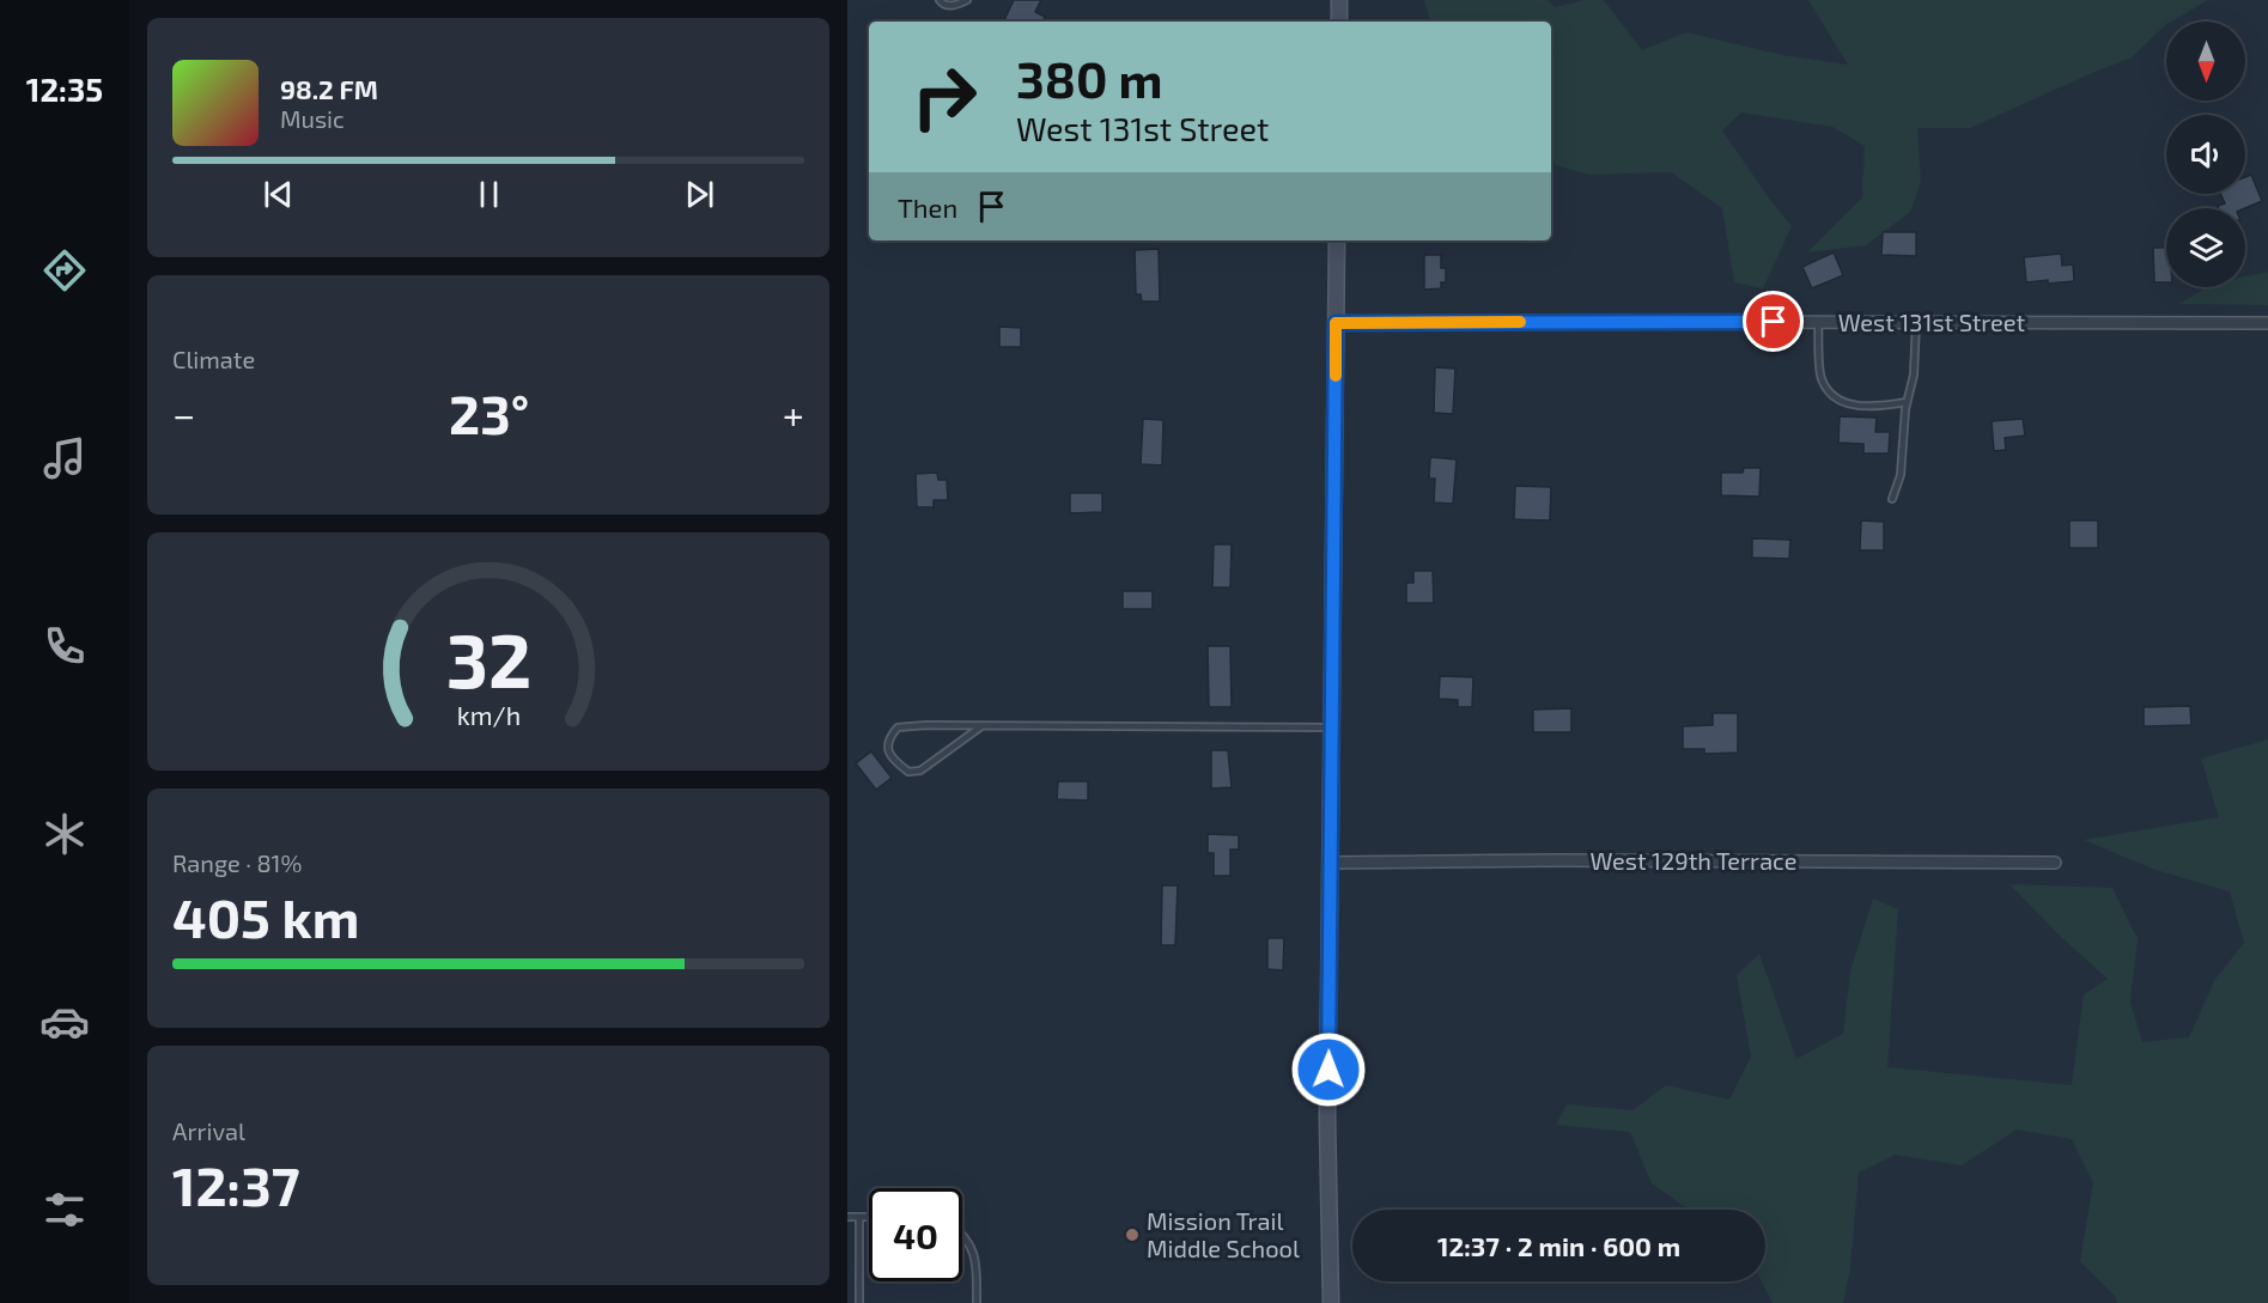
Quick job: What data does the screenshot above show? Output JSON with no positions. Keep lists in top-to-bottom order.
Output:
{
  "streets": {
    "street": ["West 131st Street", "West 129th Terrace"]
  },
  "places": ["Mission Trail Middle School"],
  "north": "bottom",
  "page": {
    "tabs": "12:35",
    "turn": ["380 m", "West 131st Street"],
    "song": ["98.2 FM", "Music"],
    "then": "Then",
    "tile": [
      "Climate",
      ["Range · 81%", "405 km"],
      ["Arrival", "12:37"]
    ],
    "heat": ["−", "23°", "+"],
    "limit": "40",
    "trip": "12:37 · 2 min · 600 m",
    "gauge": ["32", "km/h"]
  }
}
